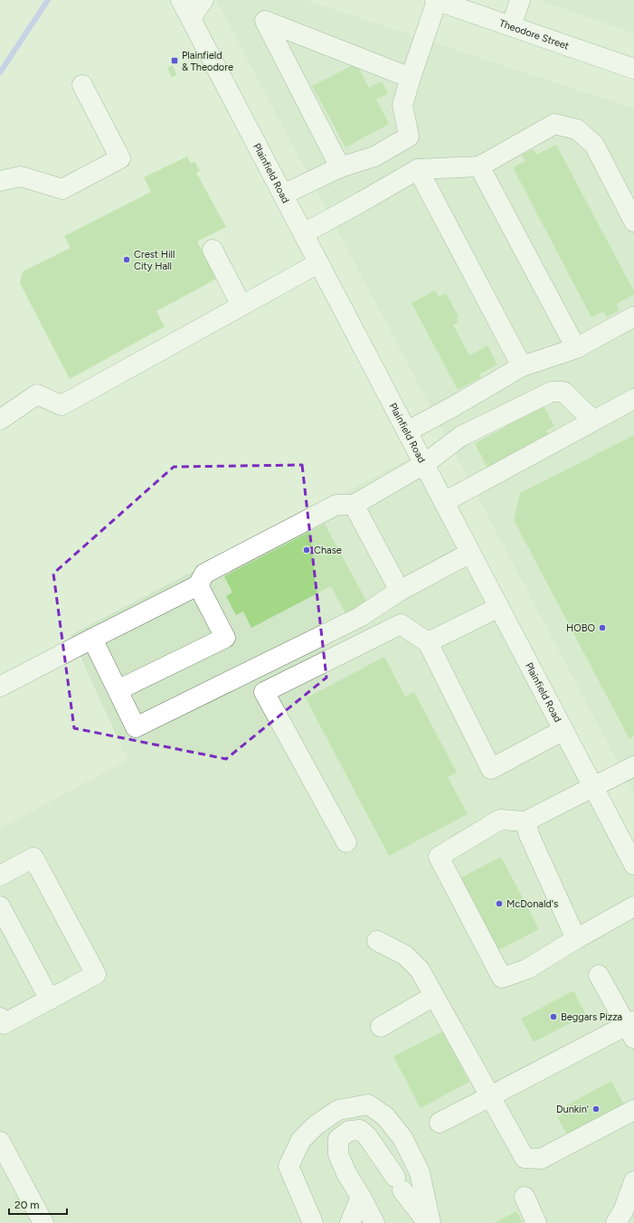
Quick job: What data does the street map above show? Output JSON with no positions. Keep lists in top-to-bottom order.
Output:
{
  "streets": {
    "main road": ["Theodore Street", "Plainfield Road"]
  },
  "places": {
    "transit": ["Plainfield & Theodore"],
    "other": [
      "Crest Hill City Hall",
      "Chase",
      "HOBO",
      "McDonald's",
      "Beggars Pizza",
      "Dunkin'"
    ]
  },
  "scale_bar": "20 m"
}
